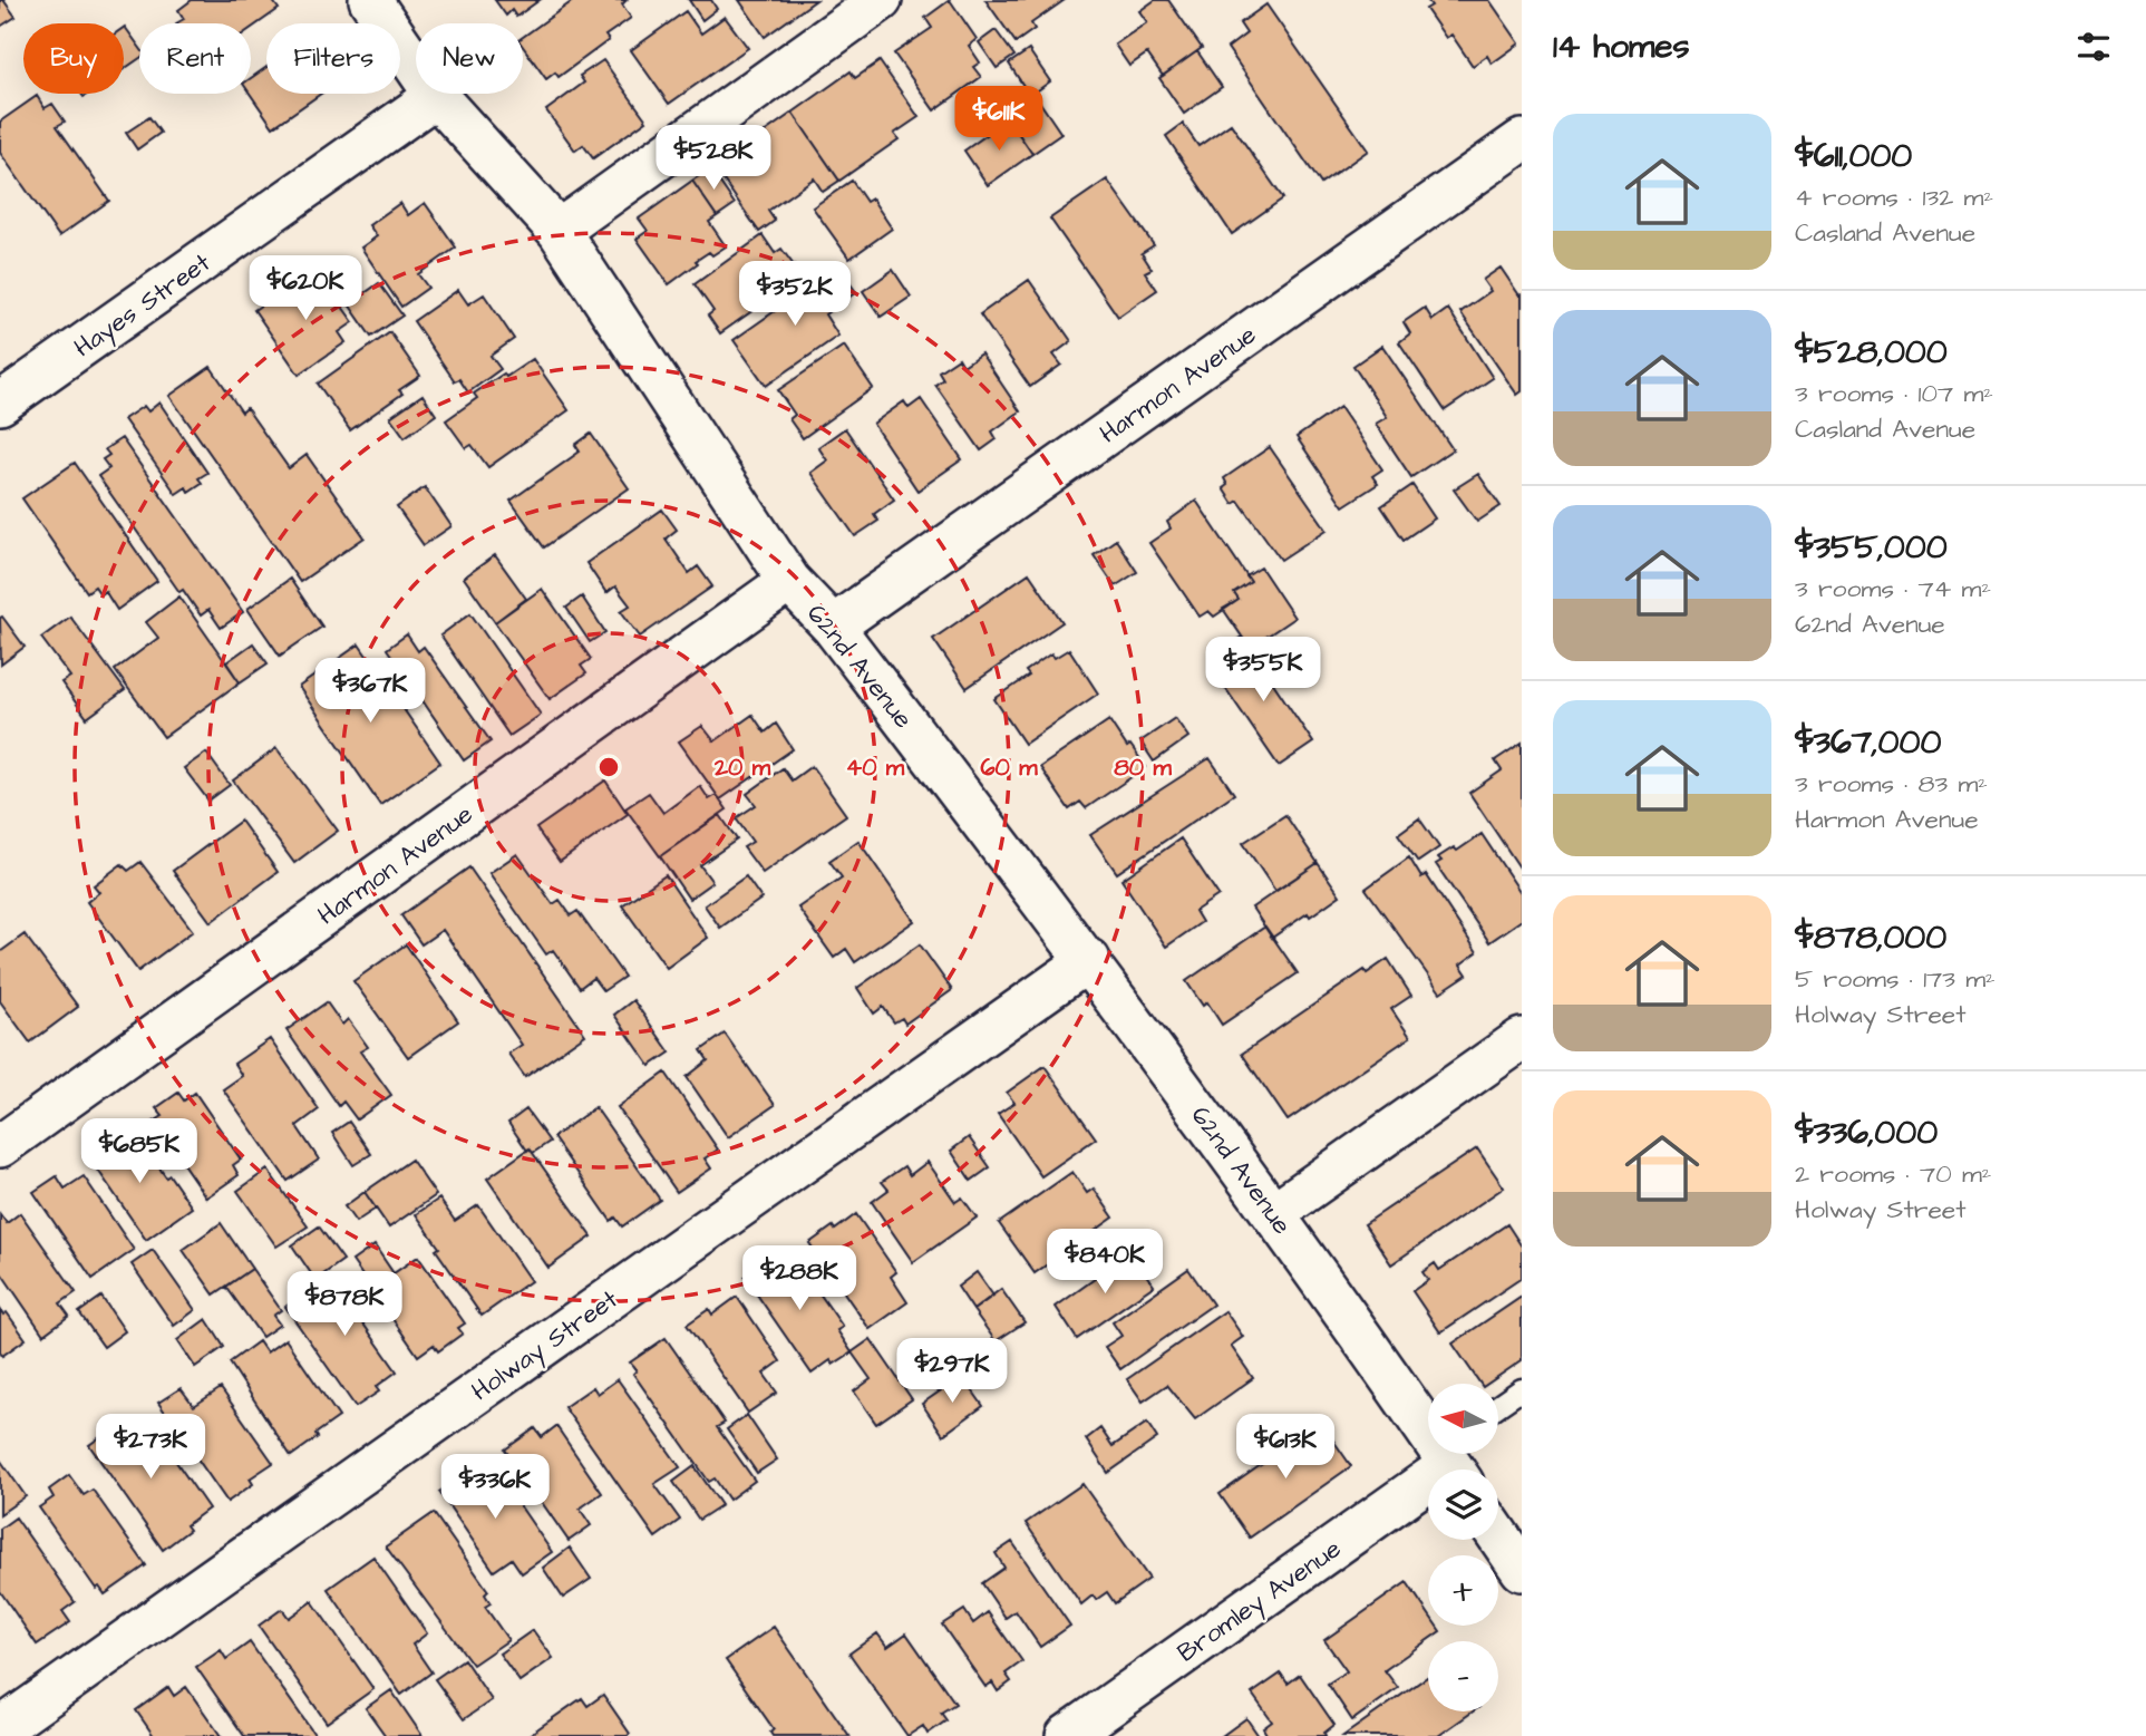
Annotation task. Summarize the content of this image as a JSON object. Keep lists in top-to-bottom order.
{
  "streets": {
    "street": [
      "Hayes Street",
      "Harmon Avenue",
      "62nd Avenue",
      "Holway Street",
      "Bromley Avenue"
    ]
  },
  "crossings": [
    ["Hayes Street", "62nd Avenue"],
    ["Harmon Avenue", "62nd Avenue"],
    ["62nd Avenue", "Holway Street"],
    ["62nd Avenue", "Bromley Avenue"]
  ],
  "north": "left",
  "page": {
    "heading": "14 homes",
    "chip": [
      "Buy",
      "Rent",
      "Filters",
      "New"
    ],
    "price": [
      "$611K",
      "$528K",
      "$620K",
      "$352K",
      "$355K",
      "$367K",
      "$685K",
      "$840K",
      "$288K",
      "$878K",
      "$297K",
      "$273K",
      "$613K",
      "$336K"
    ],
    "list": [
      {
        "name": "$611,000",
        "note": "4 rooms · 132 m² · Casland Avenue"
      },
      {
        "name": "$528,000",
        "note": "3 rooms · 107 m² · Casland Avenue"
      },
      {
        "name": "$355,000",
        "note": "3 rooms · 74 m² · 62nd Avenue"
      },
      {
        "name": "$367,000",
        "note": "3 rooms · 83 m² · Harmon Avenue"
      },
      {
        "name": "$878,000",
        "note": "5 rooms · 173 m² · Holway Street"
      },
      {
        "name": "$336,000",
        "note": "2 rooms · 70 m² · Holway Street"
      }
    ],
    "map_buttons": ["+", "−"]
  },
  "rings": [
    "20 m",
    "40 m",
    "60 m",
    "80 m"
  ]
}
